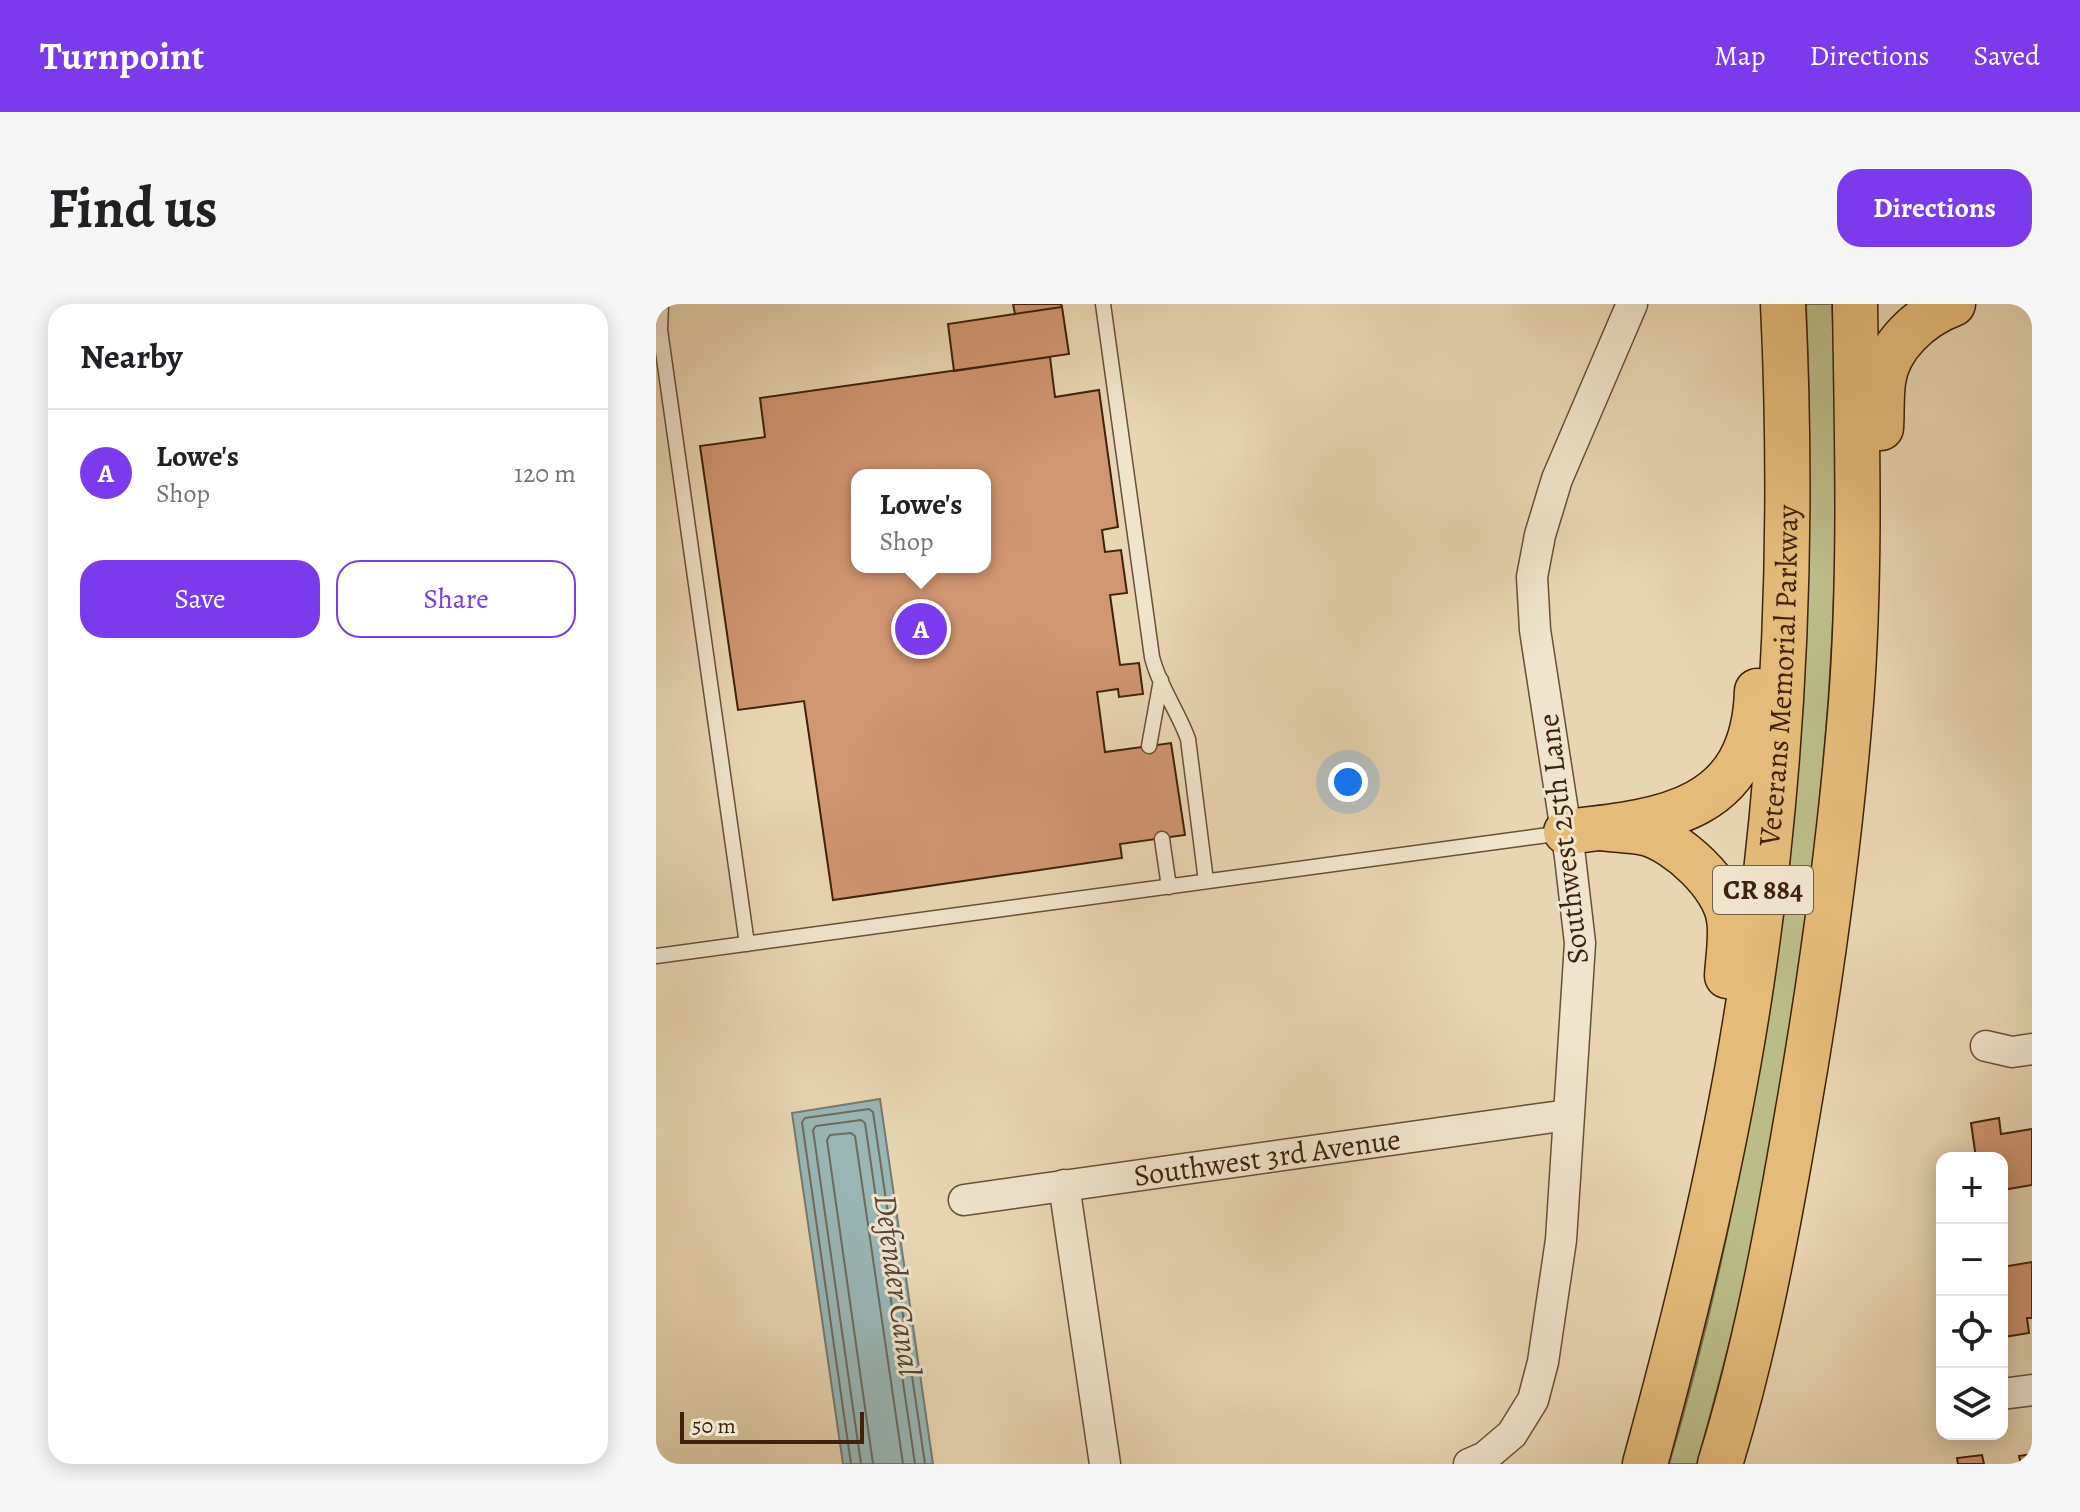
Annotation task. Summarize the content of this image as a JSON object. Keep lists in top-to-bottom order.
{
  "streets": {
    "highway": ["Veterans Memorial Parkway", "CR 884"],
    "street": ["Southwest 25th Lane", "Southwest 3rd Avenue"]
  },
  "crossings": [
    ["Southwest 25th Lane", "Southwest 3rd Avenue"]
  ],
  "water": ["Defender Canal"],
  "scale_bar": "50 m",
  "page": {
    "header": "Turnpoint",
    "nav": ["Map", "Directions", "Saved"],
    "buttons": [
      "Directions",
      ["Save", "Share"]
    ],
    "title": "Find us",
    "heading": "Nearby",
    "list": [
      {
        "mark": "A",
        "name": "Lowe's",
        "note": "Shop",
        "value": "120 m"
      }
    ],
    "popup": ["Lowe's", "Shop"],
    "pins": "A",
    "map_buttons": ["+", "−"],
    "scale": "50 m"
  }
}
